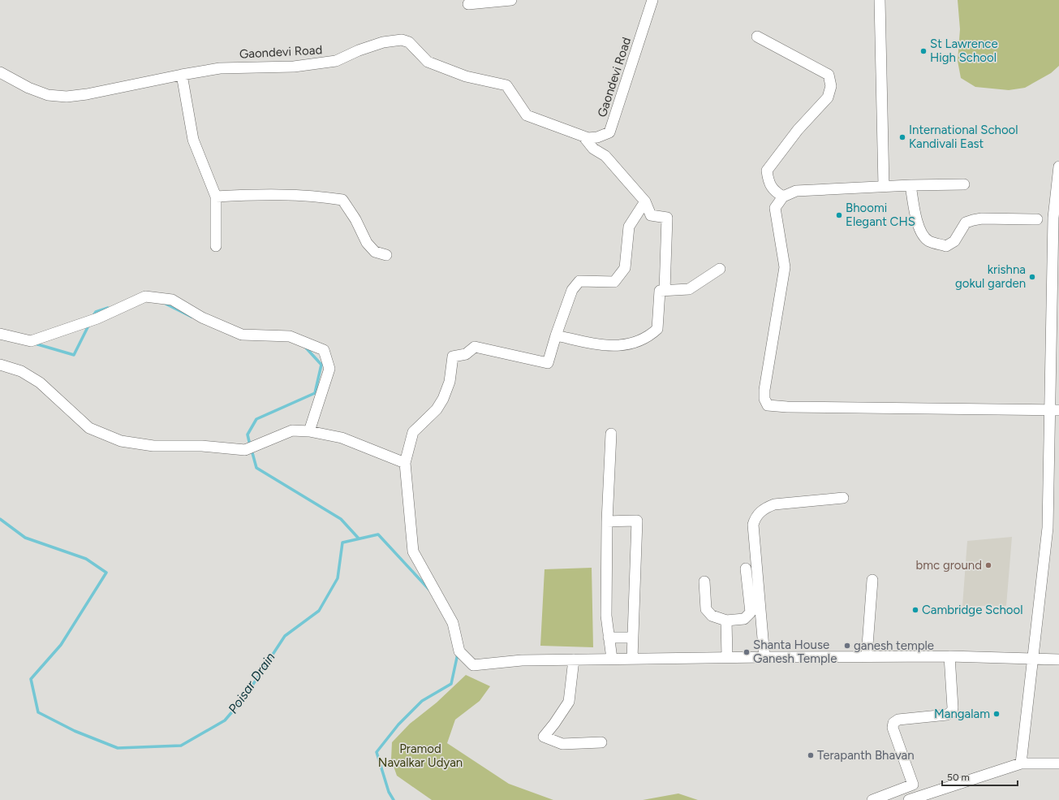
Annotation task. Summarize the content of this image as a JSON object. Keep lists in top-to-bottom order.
{
  "streets": {
    "street": ["Gaondevi Road"]
  },
  "water": ["Poisar Drain"],
  "parks": ["Pramod Navalkar Udyan"],
  "places": [
    "St Lawrence High School",
    "International School Kandivali East",
    "Bhoomi Elegant CHS",
    "krishna gokul garden",
    "bmc ground",
    "Cambridge School",
    "ganesh temple",
    "Shanta House Ganesh Temple",
    "Mangalam",
    "Terapanth Bhavan"
  ],
  "scale_bar": "50 m"
}
